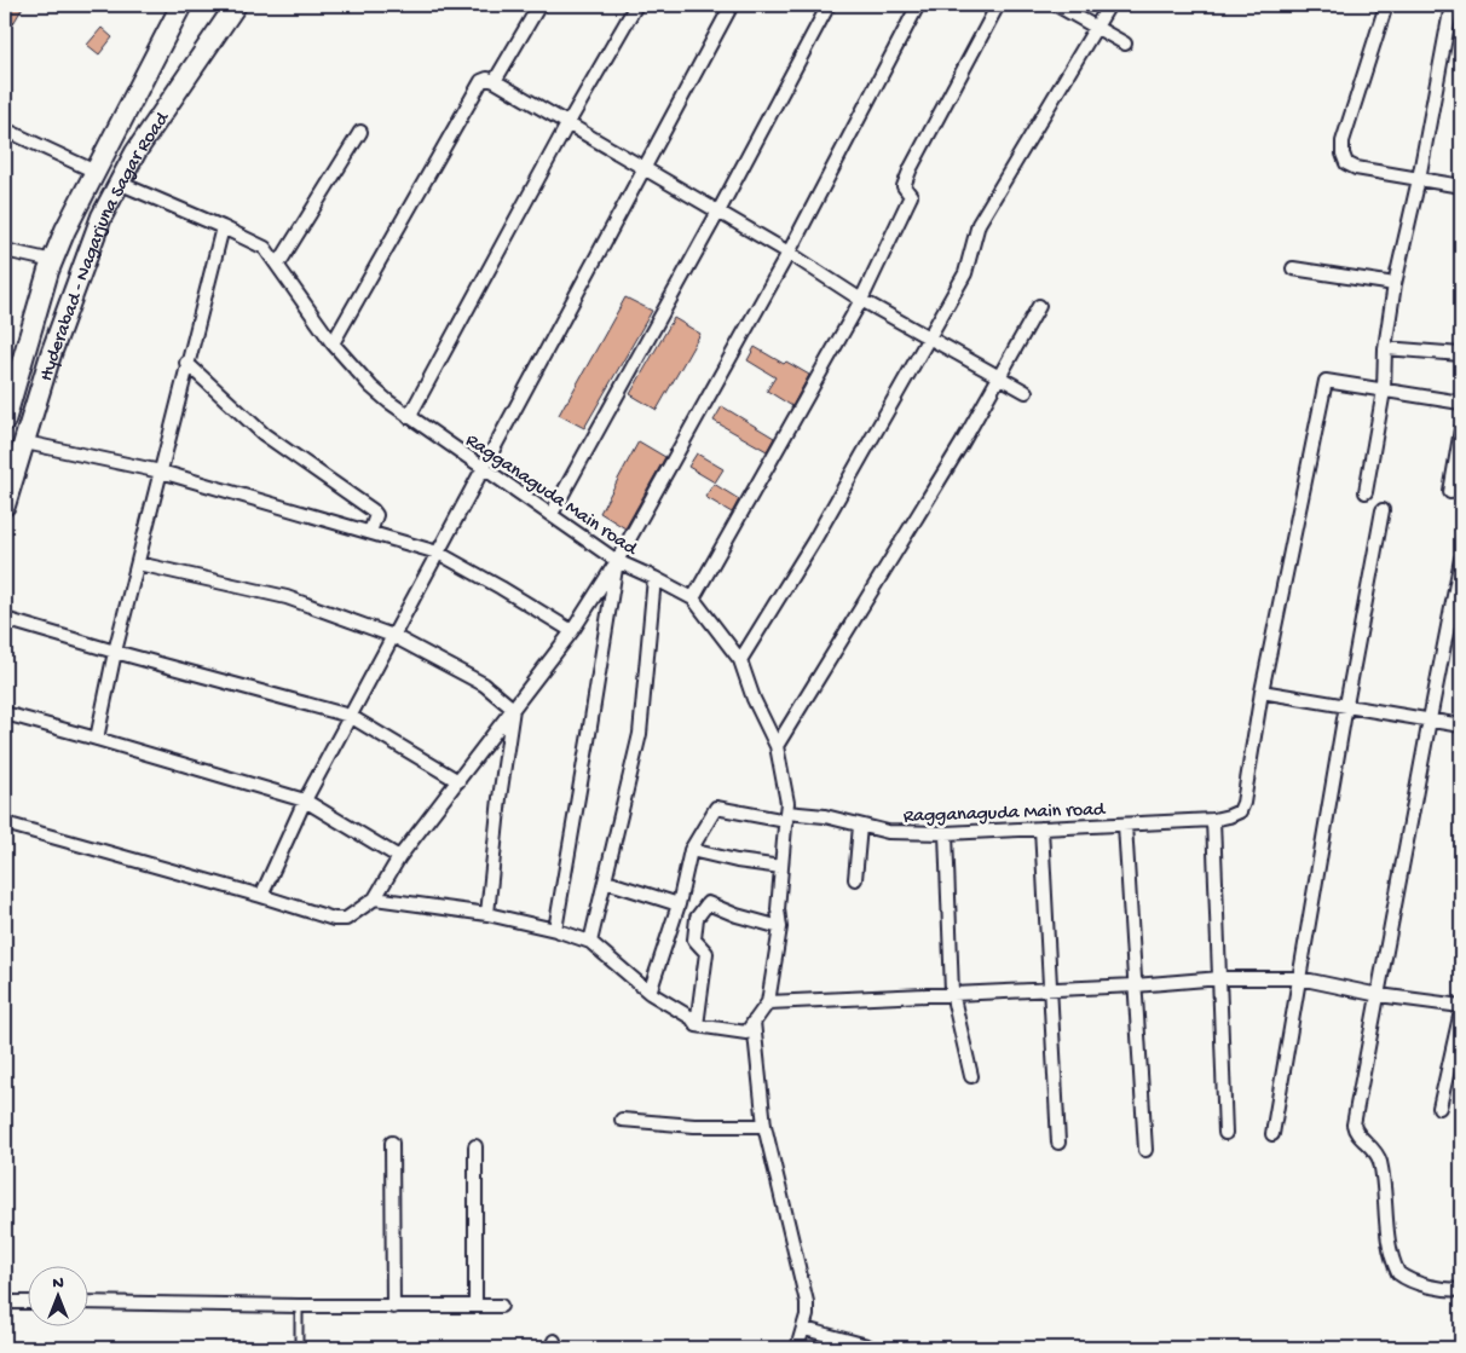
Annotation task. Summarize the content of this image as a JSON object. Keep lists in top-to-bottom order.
{
  "streets": {
    "main road": ["Hyderabad - Nagarjuna Sagar Road"],
    "street": ["Ragganaguda Main road"]
  },
  "crossings": [
    ["Hyderabad - Nagarjuna Sagar Road", "Ragganaguda Main road"]
  ],
  "north": "top"
}
